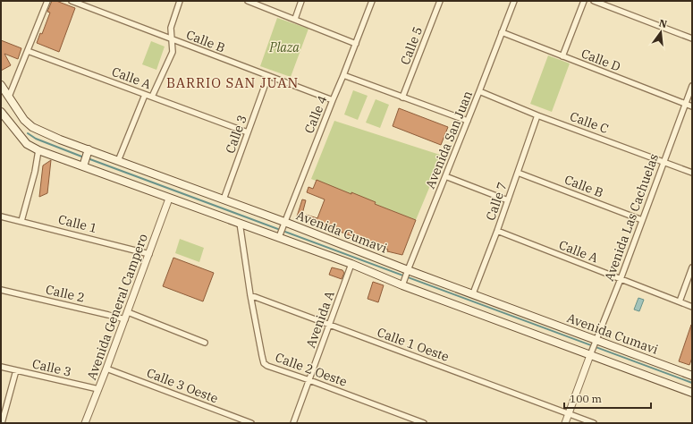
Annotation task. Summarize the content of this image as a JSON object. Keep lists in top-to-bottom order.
{
  "streets": {
    "main road": ["Avenida Cumavi"],
    "street": [
      "Calle B",
      "Calle 5",
      "Calle D",
      "Calle A",
      "Calle 4",
      "Calle C",
      "Calle 3",
      "Avenida San Juan",
      "Calle 7",
      "Avenida Las Cachuelas",
      "Calle 1",
      "Calle 2",
      "Avenida General Campero",
      "Avenida A",
      "Calle 1 Oeste",
      "Calle 2 Oeste",
      "Calle 3 Oeste"
    ]
  },
  "crossings": [
    ["Calle B", "Calle 4"],
    ["Calle B", "Calle 3"],
    ["Calle B", "Calle 7"],
    ["Calle B", "Avenida Las Cachuelas"],
    ["Calle D", "Avenida San Juan"],
    ["Calle D", "Avenida Las Cachuelas"],
    ["Calle A", "Calle 3"],
    ["Calle A", "Calle 7"],
    ["Calle A", "Avenida Las Cachuelas"],
    ["Calle 4", "Avenida Cumavi"],
    ["Calle C", "Avenida San Juan"],
    ["Calle C", "Calle 7"],
    ["Calle C", "Avenida Las Cachuelas"],
    ["Calle 3", "Avenida Cumavi"],
    ["Calle 3", "Avenida General Campero"],
    ["Avenida San Juan", "Avenida Cumavi"],
    ["Calle 7", "Avenida Cumavi"],
    ["Avenida Las Cachuelas", "Avenida Cumavi"],
    ["Calle 1", "Avenida General Campero"],
    ["Calle 2", "Avenida General Campero"],
    ["Avenida General Campero", "Calle 3 Oeste"],
    ["Avenida A", "Calle 1 Oeste"],
    ["Avenida A", "Calle 2 Oeste"],
    ["Calle 1 Oeste", "Calle 2 Oeste"]
  ],
  "districts": ["BARRIO SAN JUAN"],
  "parks": ["Plaza"],
  "scale_bar": "100 m",
  "north": "top"
}
